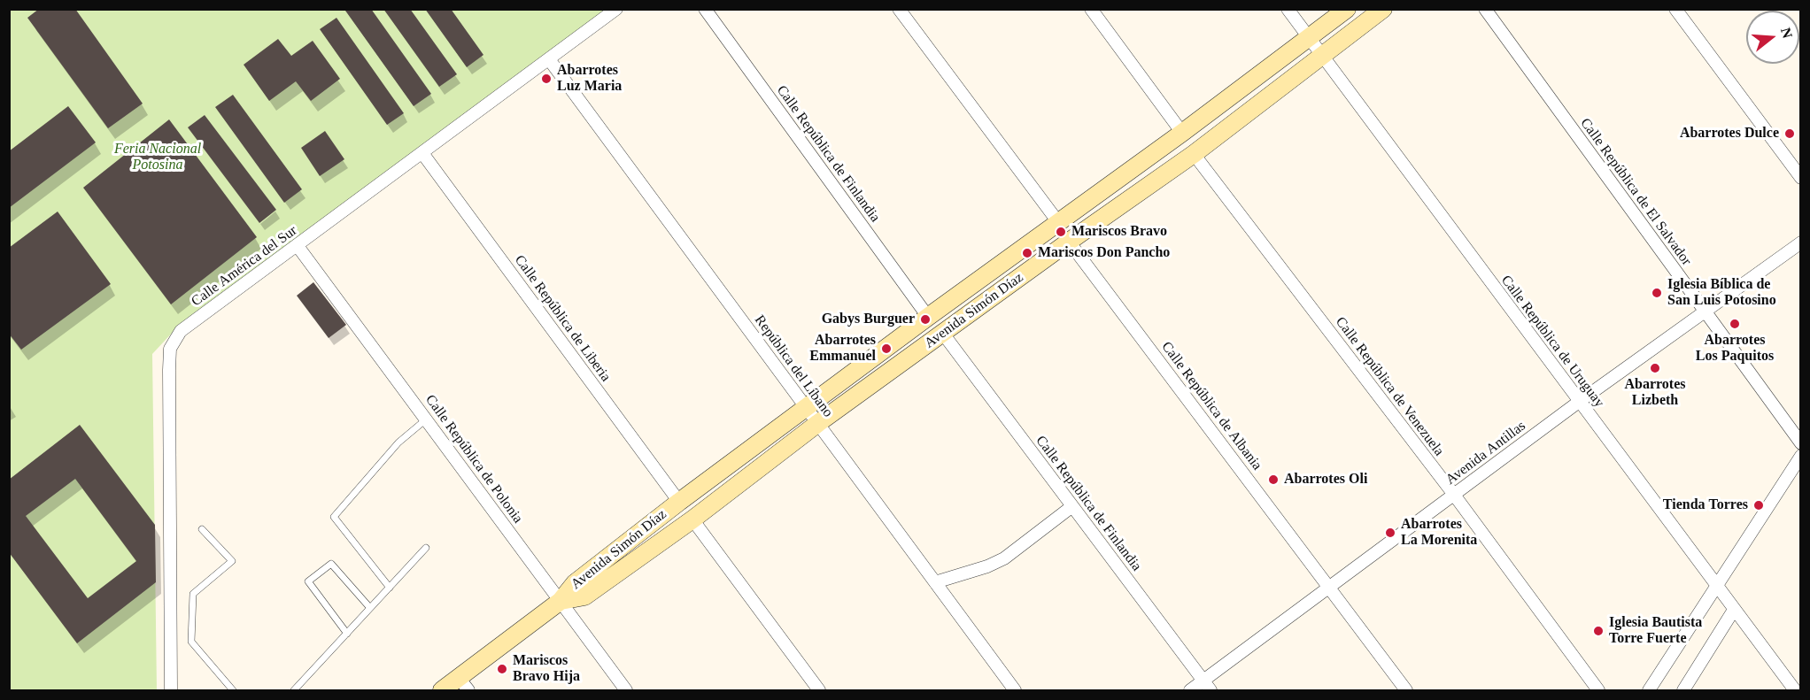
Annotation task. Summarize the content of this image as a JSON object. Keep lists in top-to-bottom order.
{
  "streets": {
    "main road": ["Avenida Simón Díaz"],
    "street": [
      "Calle República de Finlandia",
      "Calle República de El Salvador",
      "Calle América del Sur",
      "Calle República de Liberia",
      "Calle República de Uruguay",
      "República del Líbano",
      "Calle República de Venezuela",
      "Calle República de Albania",
      "Avenida Antillas",
      "Calle República de Polonia"
    ]
  },
  "crossings": [
    ["Calle República de Finlandia", "Avenida Simón Díaz"],
    ["Calle República de Finlandia", "Avenida Antillas"],
    ["Calle República de El Salvador", "Avenida Antillas"],
    ["Calle América del Sur", "Calle República de Liberia"],
    ["Calle América del Sur", "República del Líbano"],
    ["Calle América del Sur", "Calle República de Polonia"],
    ["Avenida Simón Díaz", "Calle República de Liberia"],
    ["Avenida Simón Díaz", "Calle República de Uruguay"],
    ["Avenida Simón Díaz", "República del Líbano"],
    ["Avenida Simón Díaz", "Calle República de Venezuela"],
    ["Avenida Simón Díaz", "Calle República de Albania"],
    ["Avenida Simón Díaz", "Calle República de Polonia"],
    ["Calle República de Uruguay", "Avenida Antillas"],
    ["Calle República de Venezuela", "Avenida Antillas"],
    ["Calle República de Albania", "Avenida Antillas"]
  ],
  "parks": ["Feria Nacional Potosina"],
  "places": [
    "Abarrotes Luz Maria",
    "Abarrotes Dulce",
    "Mariscos Bravo",
    "Mariscos Don Pancho",
    "Iglesia Bíblica de San Luis Potosino",
    "Gabys Burguer",
    "Abarrotes Los Paquitos",
    "Abarrotes Emmanuel",
    "Abarrotes Lizbeth",
    "Abarrotes Oli",
    "Tienda Torres",
    "Abarrotes La Morenita",
    "Iglesia Bautista Torre Fuerte",
    "Mariscos Bravo Hija"
  ],
  "north": "right"
}
